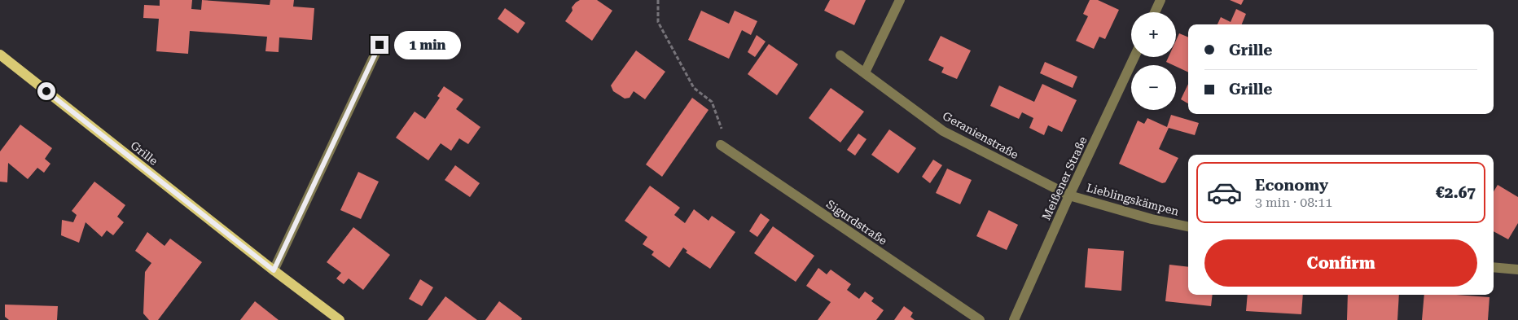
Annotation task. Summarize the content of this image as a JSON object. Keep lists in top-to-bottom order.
{
  "streets": {
    "main road": ["Grille"],
    "street": [
      "Geranienstraße",
      "Meißener Straße",
      "Lieblingskämpen",
      "Sigurdstraße"
    ]
  },
  "crossings": [
    ["Geranienstraße", "Meißener Straße"],
    ["Geranienstraße", "Lieblingskämpen"],
    ["Meißener Straße", "Lieblingskämpen"]
  ],
  "page": {
    "map_buttons": ["+", "−"],
    "banner": ["Grille", "Grille"],
    "bubble": "1 min",
    "list": [
      {
        "name": "Economy",
        "note": "3 min · 08:11",
        "value": "€2.67"
      }
    ],
    "buttons": "Confirm"
  }
}
